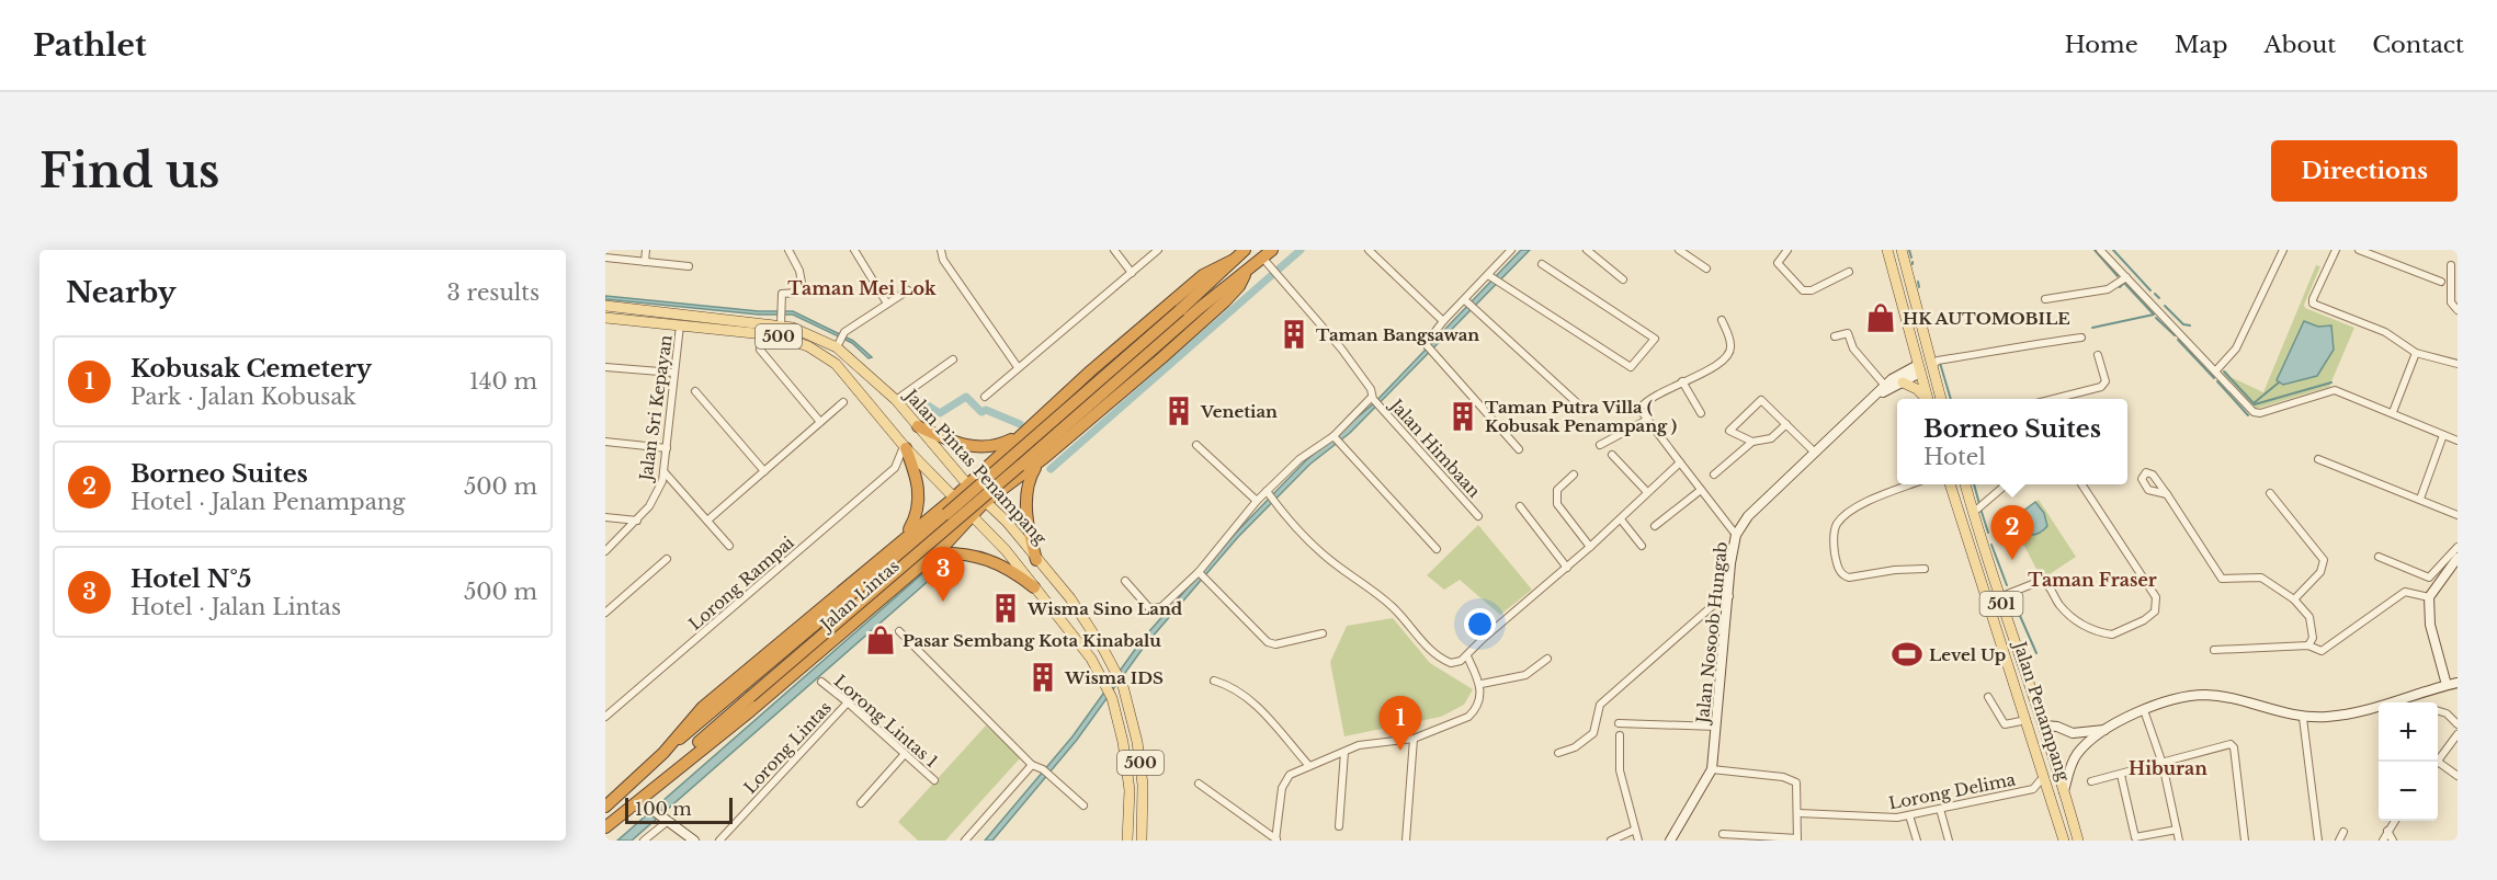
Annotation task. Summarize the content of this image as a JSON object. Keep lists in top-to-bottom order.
{
  "streets": {
    "highway": ["Jalan Lintas"],
    "main road": [
      "500",
      "Jalan Pintas Penampang",
      "501",
      "Jalan Nosoob Hungab",
      "Jalan Penampang"
    ],
    "street": [
      "Jalan Sri Kepayan",
      "Jalan Himbaan",
      "Lorong Rampai",
      "Lorong Lintas 1",
      "Lorong Lintas",
      "Lorong Delima"
    ]
  },
  "crossings": [
    ["Jalan Sri Kepayan", "Jalan Pintas Penampang"],
    ["Jalan Himbaan", "Jalan Lintas"],
    ["Jalan Pintas Penampang", "Jalan Lintas"],
    ["Jalan Penampang", "Lorong Delima"],
    ["Lorong Lintas 1", "Lorong Lintas"]
  ],
  "districts": ["Taman Mei Lok", "Taman Fraser", "Hiburan"],
  "places": {
    "shop": ["HK AUTOMOBILE", "Pasar Sembang Kota Kinabalu"],
    "building": [
      "Taman Bangsawan",
      "Venetian",
      "Taman Putra Villa ( Kobusak Penampang )",
      "Wisma Sino Land",
      "Wisma IDS"
    ],
    "sports": ["Level Up"]
  },
  "scale_bar": "100 m",
  "page": {
    "header": "Pathlet",
    "nav": [
      "Home",
      "Map",
      "About",
      "Contact"
    ],
    "buttons": "Directions",
    "title": "Find us",
    "heading": ["Nearby", "3 results"],
    "list": [
      {
        "mark": "1",
        "name": "Kobusak Cemetery",
        "note": "Park · Jalan Kobusak",
        "value": "140 m"
      },
      {
        "mark": "2",
        "name": "Borneo Suites",
        "note": "Hotel · Jalan Penampang",
        "value": "500 m"
      },
      {
        "mark": "3",
        "name": "Hotel N°5",
        "note": "Hotel · Jalan Lintas",
        "value": "500 m"
      }
    ],
    "popup": ["Borneo Suites", "Hotel"],
    "pins": ["2", "3", "1"],
    "map_buttons": ["+", "−"],
    "scale": "100 m"
  }
}
